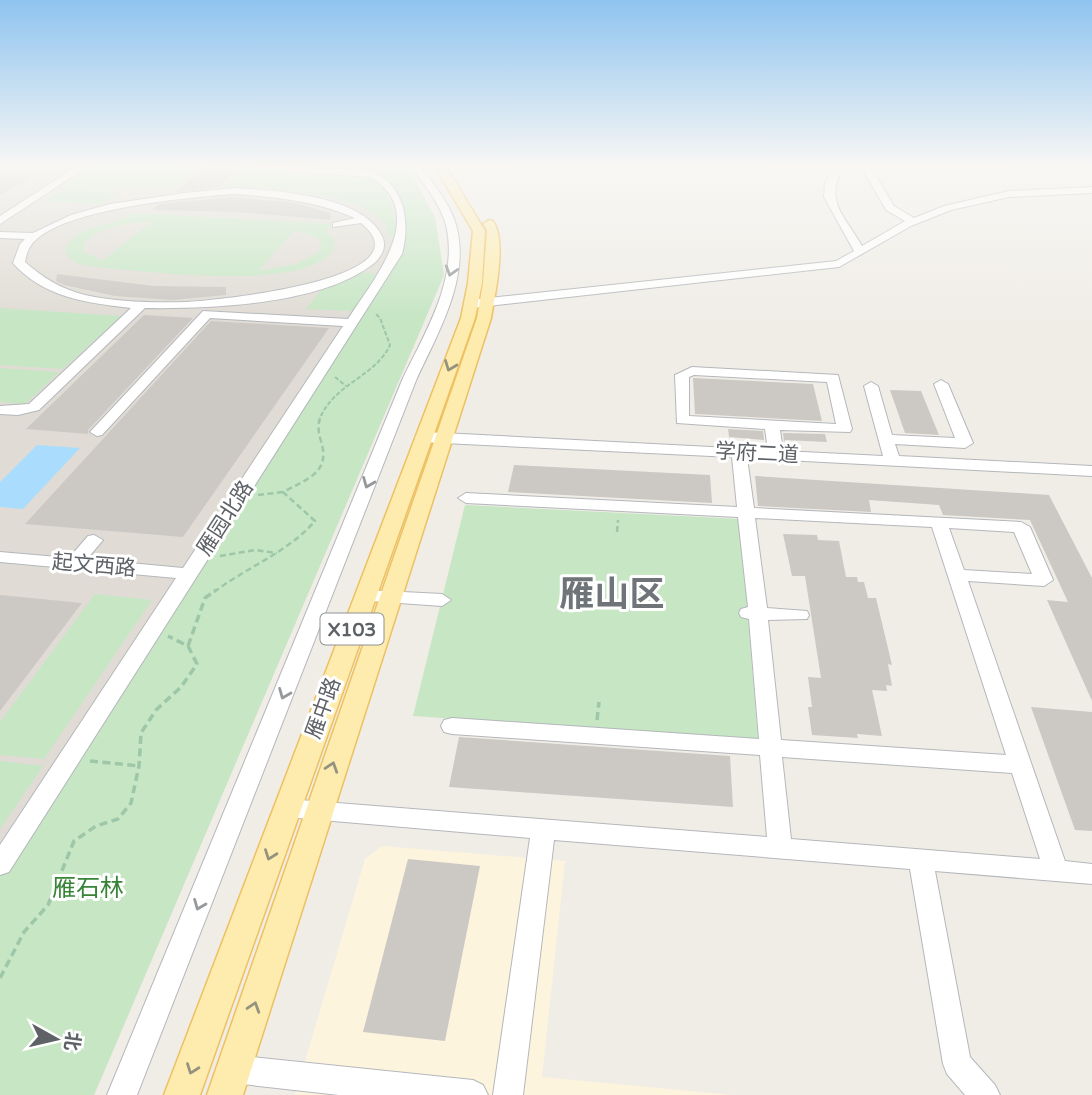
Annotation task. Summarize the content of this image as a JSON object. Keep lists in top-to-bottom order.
{
  "streets": {
    "main road": ["X103", "雁中路"],
    "street": ["学府二道", "雁园北路", "起文西路"]
  },
  "crossings": [
    ["学府二道", "雁中路"],
    ["雁园北路", "起文西路"]
  ],
  "districts": ["雁山区"],
  "parks": ["雁石林"],
  "north": "right"
}
